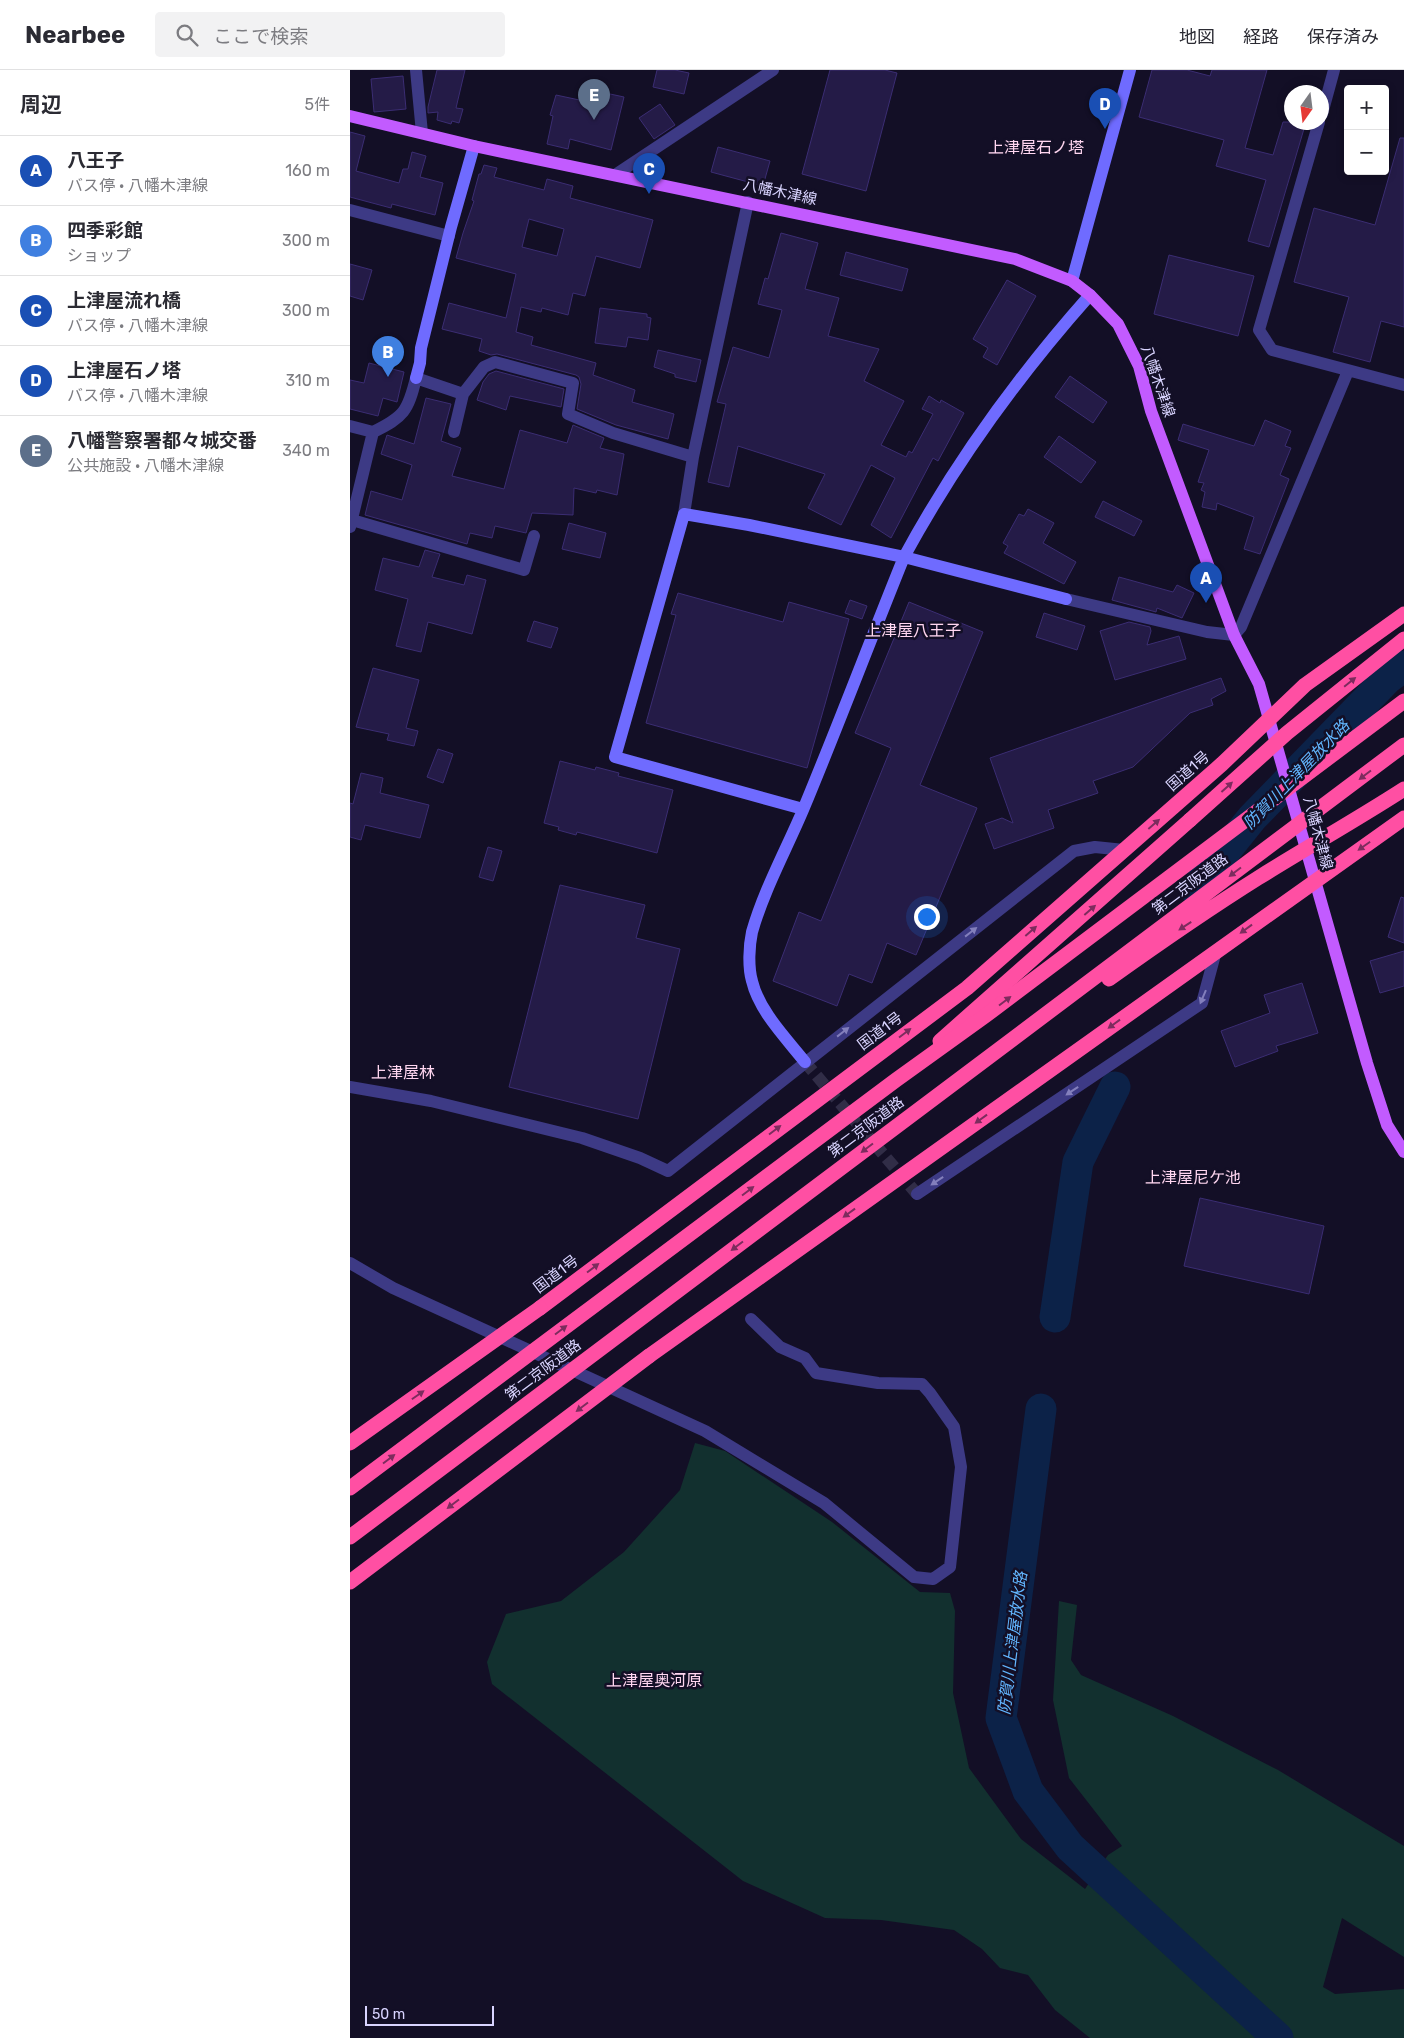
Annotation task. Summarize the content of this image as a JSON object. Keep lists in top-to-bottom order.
{
  "streets": {
    "highway": ["国道1号", "第二京阪道路"],
    "main road": ["八幡木津線"]
  },
  "crossings": [
    ["八幡木津線", "国道1号"]
  ],
  "districts": [
    "上津屋石ノ塔",
    "上津屋八王子",
    "上津屋林",
    "上津屋尼ケ池",
    "上津屋奥河原"
  ],
  "water": ["防賀川上津屋放水路"],
  "scale_bar": "50 m",
  "north": "bottom",
  "page": {
    "header": "Nearbee",
    "search": "ここで検索",
    "nav": ["地図", "経路", "保存済み"],
    "heading": ["周辺", "5件"],
    "pins": [
      "E",
      "D",
      "C",
      "B",
      "A"
    ],
    "map_buttons": ["+", "−"],
    "list": [
      {
        "mark": "A",
        "name": "八王子",
        "note": "バス停 · 八幡木津線",
        "value": "160 m"
      },
      {
        "mark": "B",
        "name": "四季彩館",
        "note": "ショップ",
        "value": "300 m"
      },
      {
        "mark": "C",
        "name": "上津屋流れ橋",
        "note": "バス停 · 八幡木津線",
        "value": "300 m"
      },
      {
        "mark": "D",
        "name": "上津屋石ノ塔",
        "note": "バス停 · 八幡木津線",
        "value": "310 m"
      },
      {
        "mark": "E",
        "name": "八幡警察署都々城交番",
        "note": "公共施設 · 八幡木津線",
        "value": "340 m"
      }
    ],
    "scale": "50 m"
  }
}
